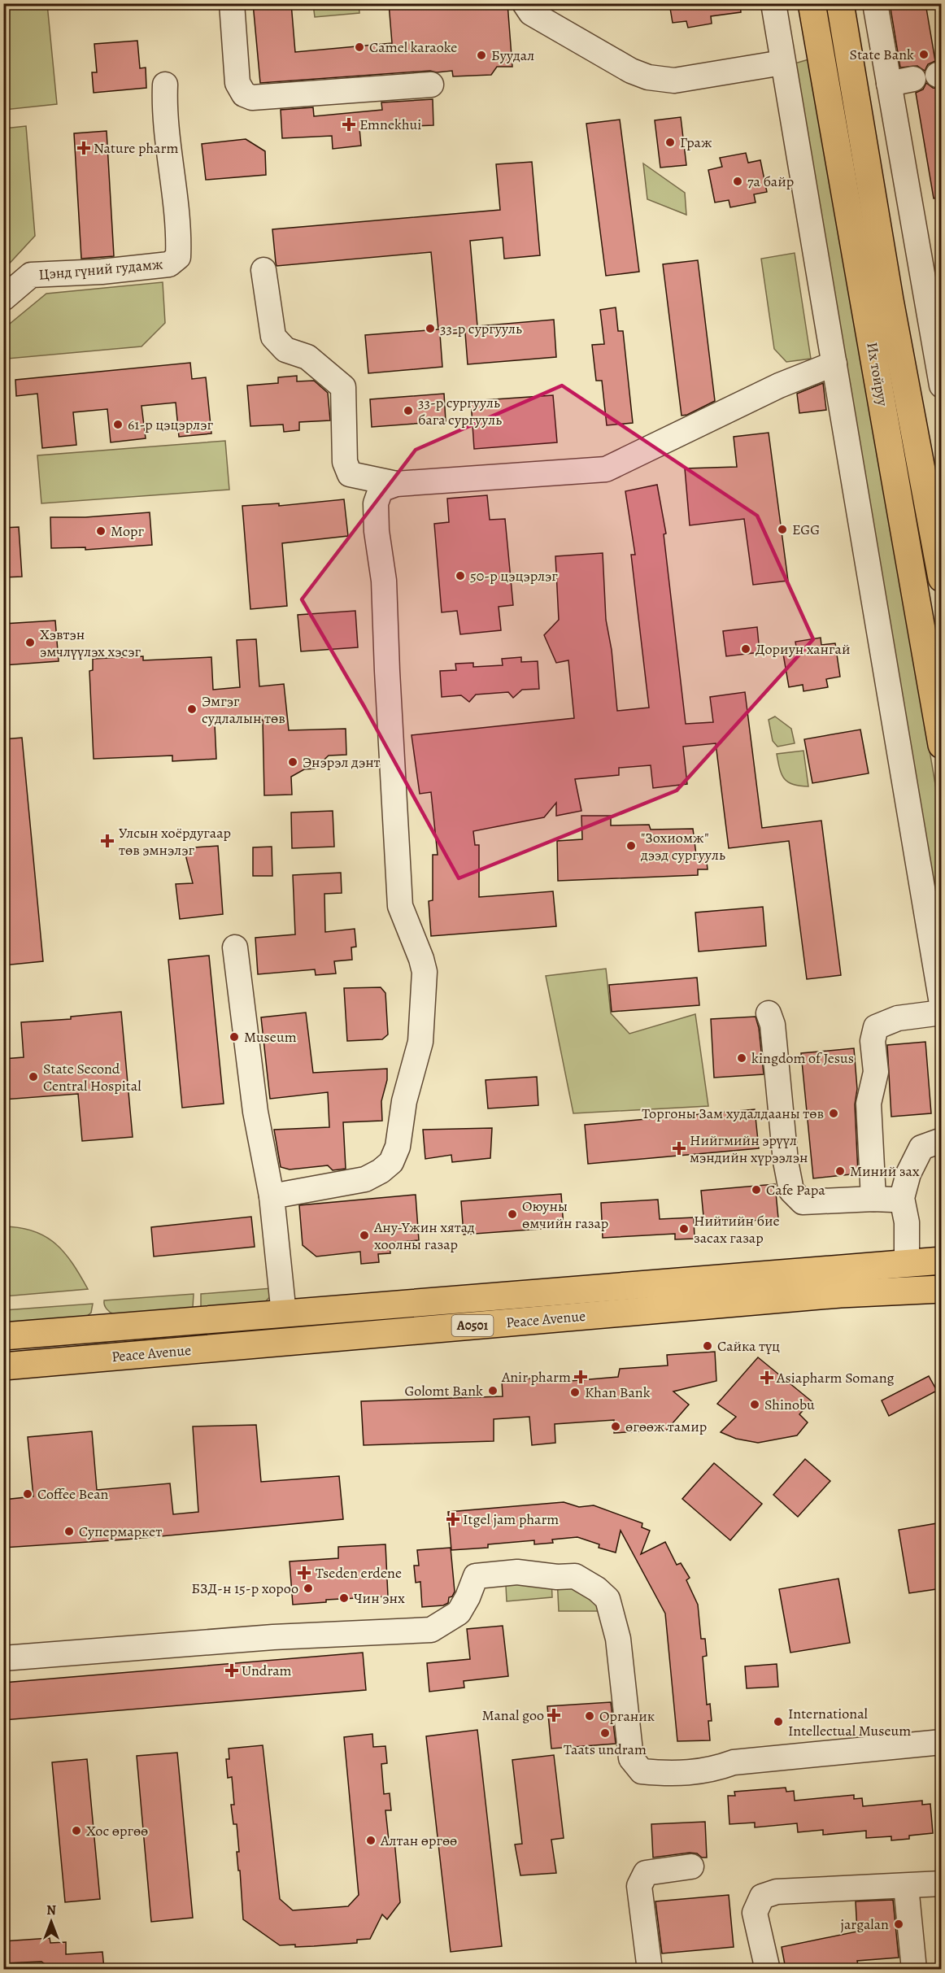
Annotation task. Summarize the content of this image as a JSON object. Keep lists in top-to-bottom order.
{
  "streets": {
    "main road": ["Их тойруу", "Peace Avenue", "A0501"],
    "street": ["Цэнд гүний гудамж"]
  },
  "places": {
    "other": [
      "Camel karaoke",
      "State Bank",
      "Буудал",
      "Граж",
      "7а байр",
      "33-р сургууль",
      "33-р сургууль бага сургууль",
      "61-р цэцэрлэг",
      "EGG",
      "Морг",
      "50-р цэцэрлэг",
      "Хэвтэн эмчлүүлэх хэсэг",
      "Дориун хангай",
      "Эмгэг судлалын төв",
      "Энэрэл дэнт",
      "\"Зохиомж\" дээд сургууль",
      "Museum",
      "kingdom of Jesus",
      "State Second Central Hospital",
      "Торгоны Зам худалдааны төв",
      "Миний зах",
      "Cafe Papa",
      "Оюуны өмчийн газар",
      "Нийтийн бие засах газар",
      "Ану-Үжин хятад хоолны газар",
      "Сайка түц",
      "Golomt Bank",
      "Khan Bank",
      "Shinobu",
      "өгөөж тамир",
      "Coffee Bean",
      "Супермаркет",
      "БЗД-н 15-р хороо",
      "Чин энх",
      "Органик",
      "International Intellectual Museum",
      "Taats undram",
      "Хос өргөө",
      "Алтан өргөө",
      "jargalan"
    ],
    "health": [
      "Emnekhui",
      "Nature pharm",
      "Улсын хоёрдугаар төв эмнэлэг",
      "Нийгмийн эрүүл мэндийн хүрээлэн",
      "Anir pharm",
      "Asiapharm Somang",
      "Itgel jam pharm",
      "Tseden erdene",
      "Undram",
      "Manal goo"
    ]
  },
  "north": "top"
}
